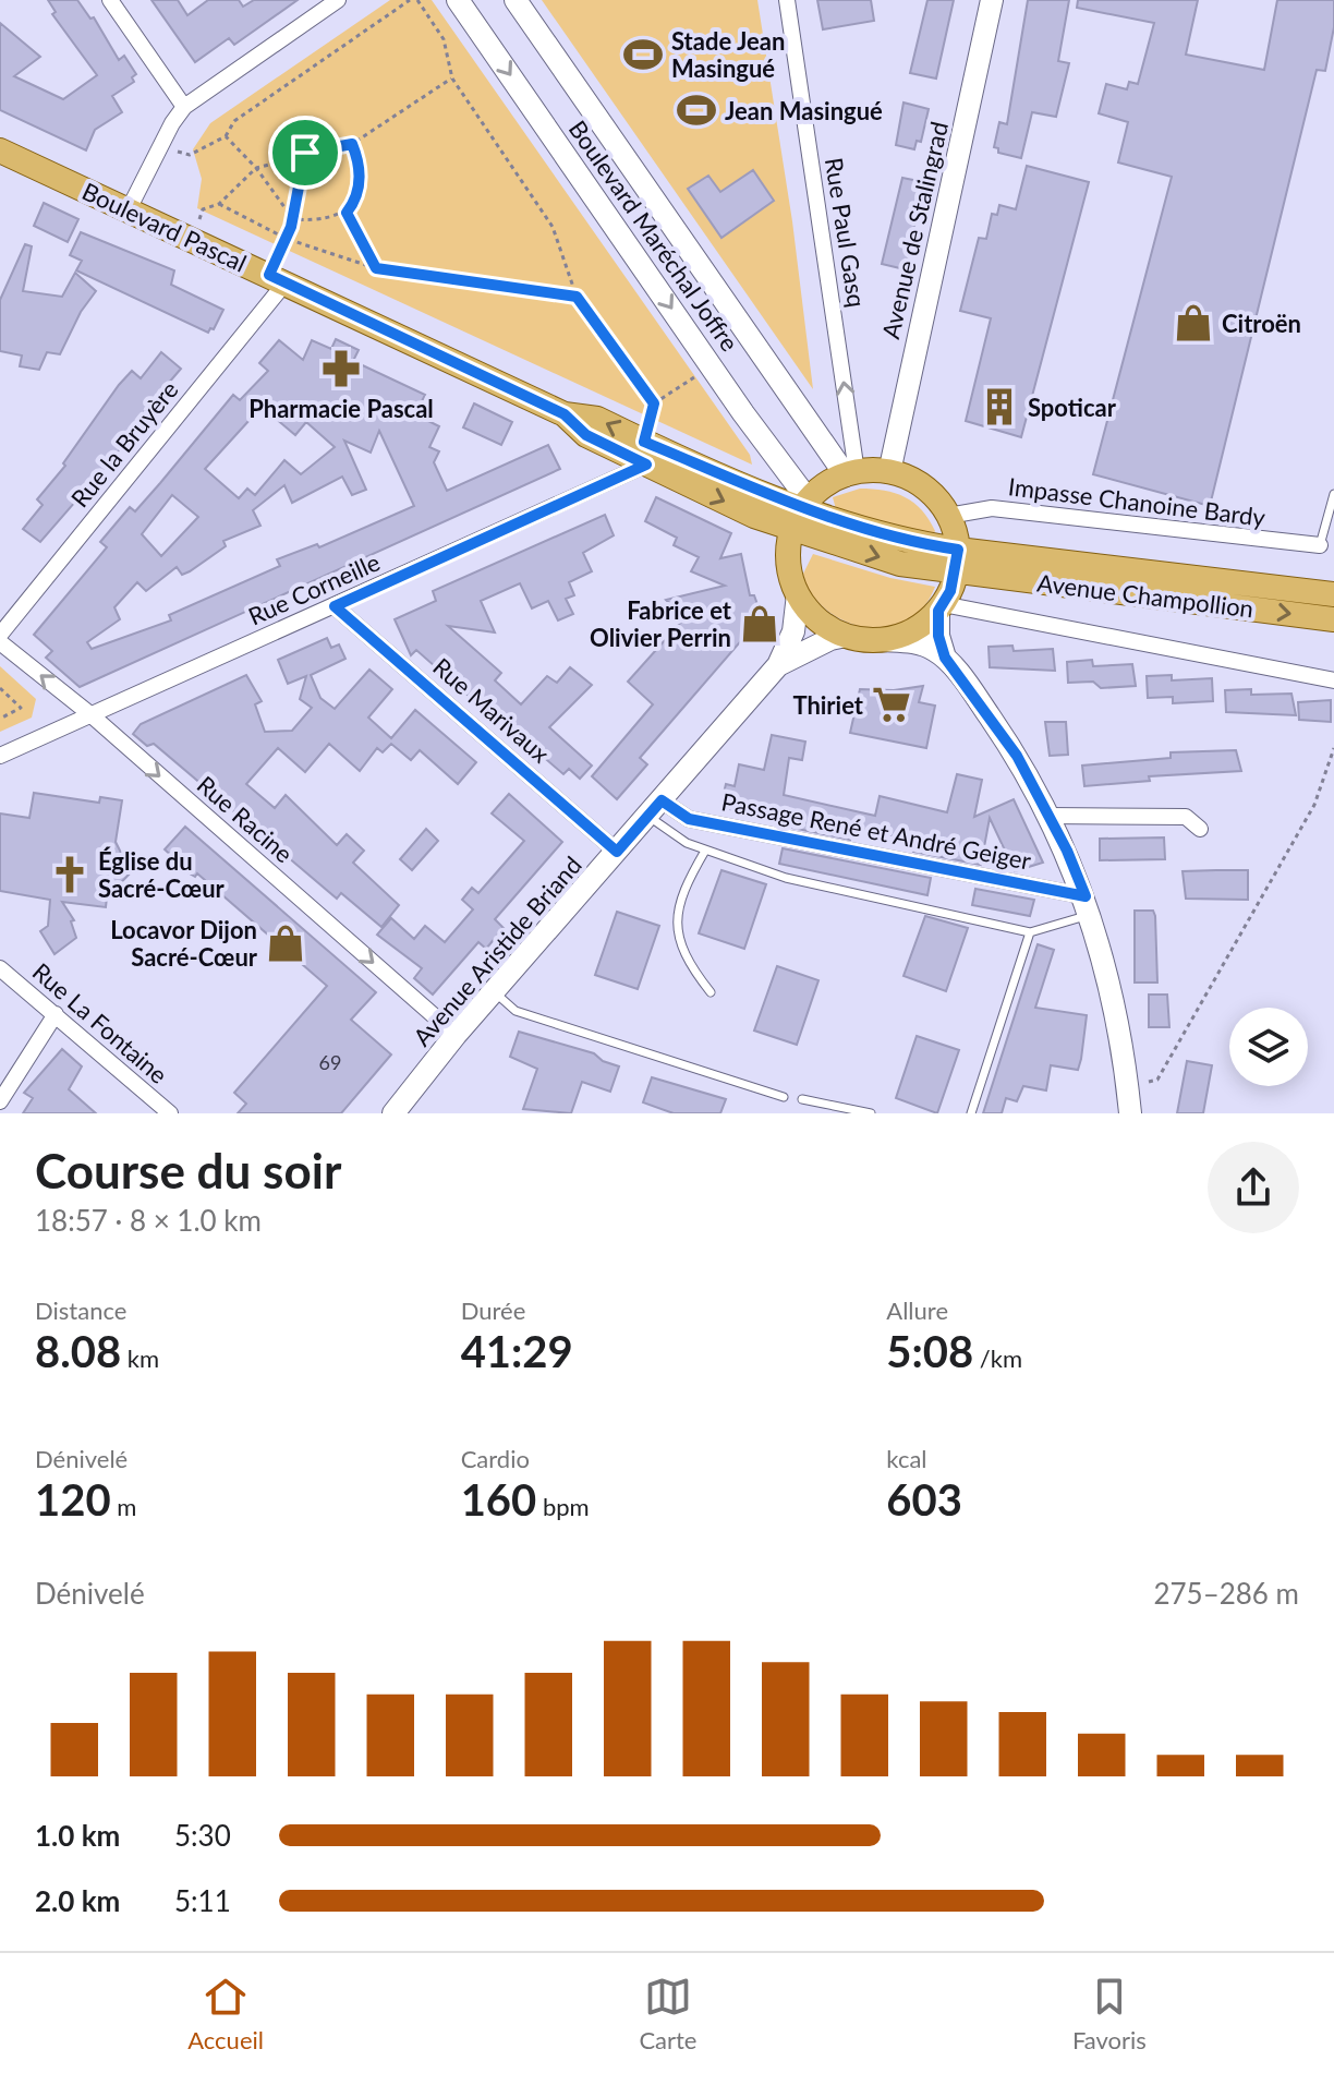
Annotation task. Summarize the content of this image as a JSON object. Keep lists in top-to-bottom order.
{
  "streets": {
    "main road": [
      "Boulevard Pascal",
      "Avenue de Stalingrad",
      "Boulevard Maréchal Joffre",
      "Avenue Champollion",
      "Avenue Aristide Briand"
    ],
    "street": [
      "Rue Paul Gasq",
      "Rue la Bruyère",
      "Impasse Chanoine Bardy",
      "Rue Corneille",
      "Rue Marivaux",
      "Rue Racine",
      "Passage René et André Geiger",
      "Rue La Fontaine"
    ]
  },
  "crossings": [
    ["Boulevard Pascal", "Boulevard Maréchal Joffre"],
    ["Boulevard Pascal", "Rue la Bruyère"],
    ["Boulevard Pascal", "Rue Corneille"],
    ["Boulevard Pascal", "Avenue Champollion"],
    ["Rue Paul Gasq", "Boulevard Maréchal Joffre"],
    ["Rue Corneille", "Rue Marivaux"],
    ["Rue Corneille", "Rue Racine"],
    ["Rue Marivaux", "Avenue Aristide Briand"],
    ["Rue Racine", "Avenue Aristide Briand"],
    ["Passage René et André Geiger", "Avenue Aristide Briand"]
  ],
  "one_way": ["Rue Paul Gasq"],
  "places": {
    "sports": ["Stade Jean Masingué", "Jean Masingué"],
    "shop": ["Citroën", "Fabrice et Olivier Perrin", "Locavor Dijon Sacré-Cœur"],
    "pharmacy": ["Pharmacie Pascal"],
    "building": ["Spoticar"],
    "supermarket": ["Thiriet"],
    "church": ["Église du Sacré-Cœur"]
  },
  "house_numbers": ["69"],
  "page": {
    "heading": ["Course du soir", "18:57 · 8 × 1.0 km"],
    "stats": [
      ["Distance", "8.08 km"],
      ["Durée", "41:29"],
      ["Allure", "5:08 /km"],
      ["Dénivelé", "120 m"],
      ["Cardio", "160 bpm"],
      ["kcal", "603"]
    ],
    "chart": ["Dénivelé", "275–286 m"],
    "list": [
      {
        "name": "1.0 km",
        "note": "5:30"
      },
      {
        "name": "2.0 km",
        "note": "5:11"
      }
    ],
    "tabs": ["Accueil", "Carte", "Favoris"]
  }
}
